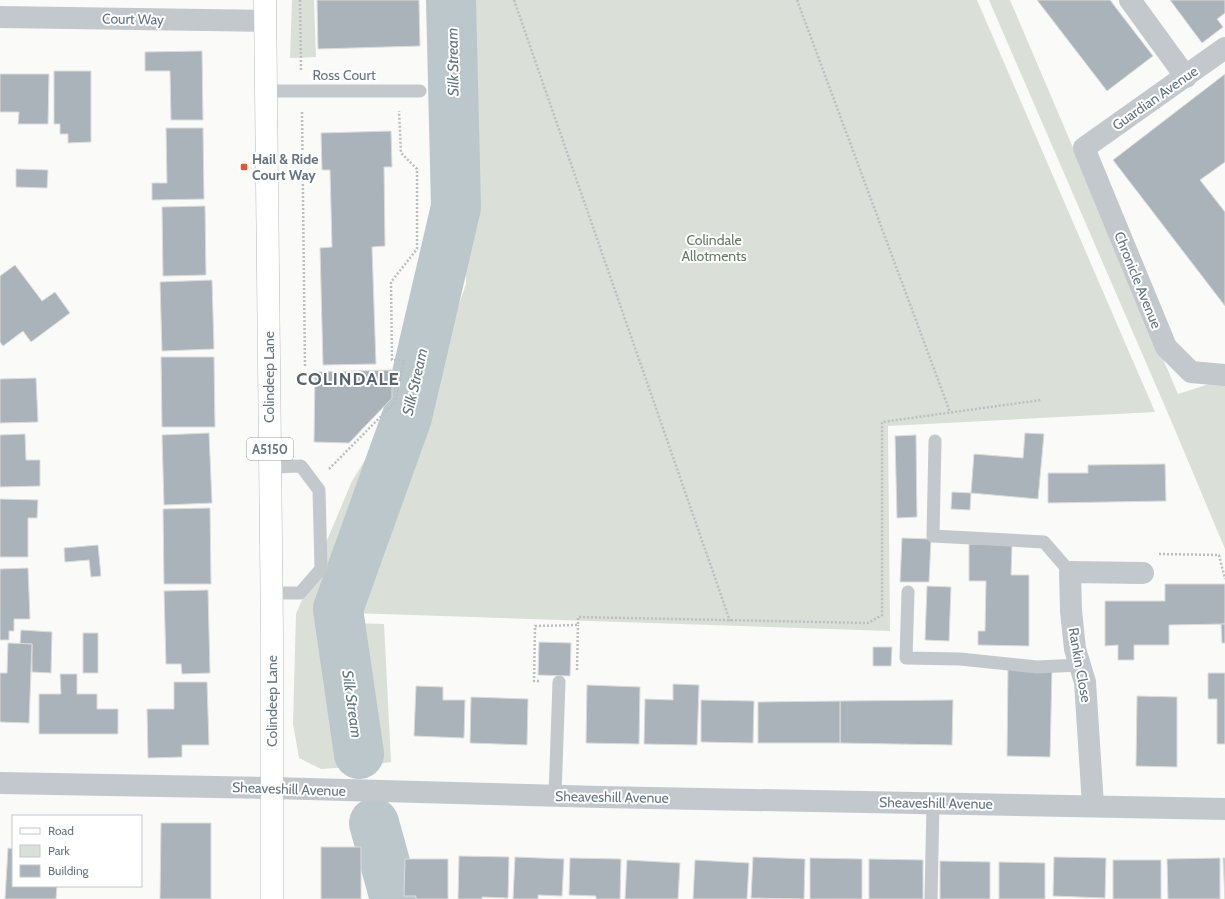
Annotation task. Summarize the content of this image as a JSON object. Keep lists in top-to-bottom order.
{
  "streets": {
    "main road": ["Colindeep Lane", "A5150"],
    "street": [
      "Court Way",
      "Guardian Avenue",
      "Chronicle Avenue",
      "Rankin Close",
      "Sheaveshill Avenue"
    ],
    "lane": ["Ross Court"]
  },
  "crossings": [
    ["Court Way", "Colindeep Lane"],
    ["Ross Court", "Colindeep Lane"],
    ["Guardian Avenue", "Chronicle Avenue"],
    ["Colindeep Lane", "Sheaveshill Avenue"],
    ["Rankin Close", "Sheaveshill Avenue"]
  ],
  "districts": ["COLINDALE"],
  "water": ["Silk Stream"],
  "parks": ["Colindale Allotments"],
  "places": {
    "transit": ["Hail & Ride Court Way"]
  },
  "legend": ["Road", "Park", "Building"]
}
